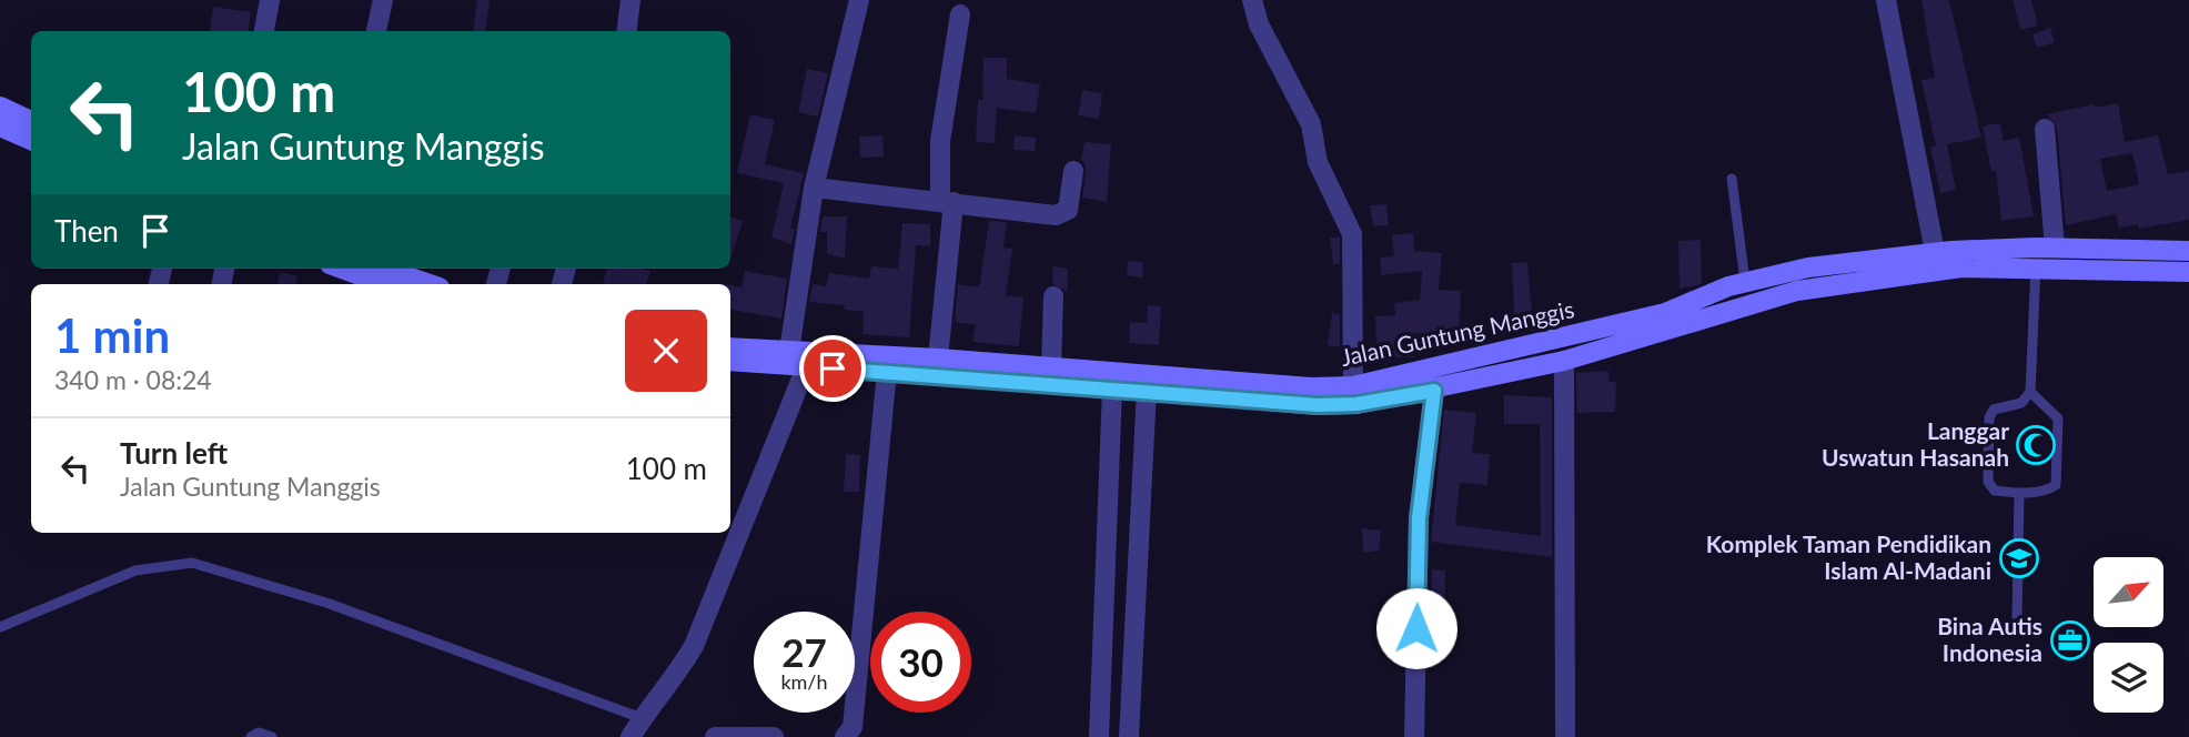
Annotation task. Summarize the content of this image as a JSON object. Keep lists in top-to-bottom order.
{
  "streets": {
    "street": ["Jalan Guntung Manggis"]
  },
  "places": {
    "mosque": ["Langgar Uswatun Hasanah"],
    "school or university": ["Komplek Taman Pendidikan Islam Al-Madani"],
    "office": ["Bina Autis Indonesia"]
  },
  "north": "top right",
  "page": {
    "turn": ["100 m", "Jalan Guntung Manggis"],
    "then": "Then",
    "heading": ["1 min", "340 m · 08:24"],
    "list": [
      {
        "name": "Turn left",
        "note": "Jalan Guntung Manggis",
        "value": "100 m"
      }
    ],
    "speed": "27 km/h",
    "limit": "30"
  }
}
